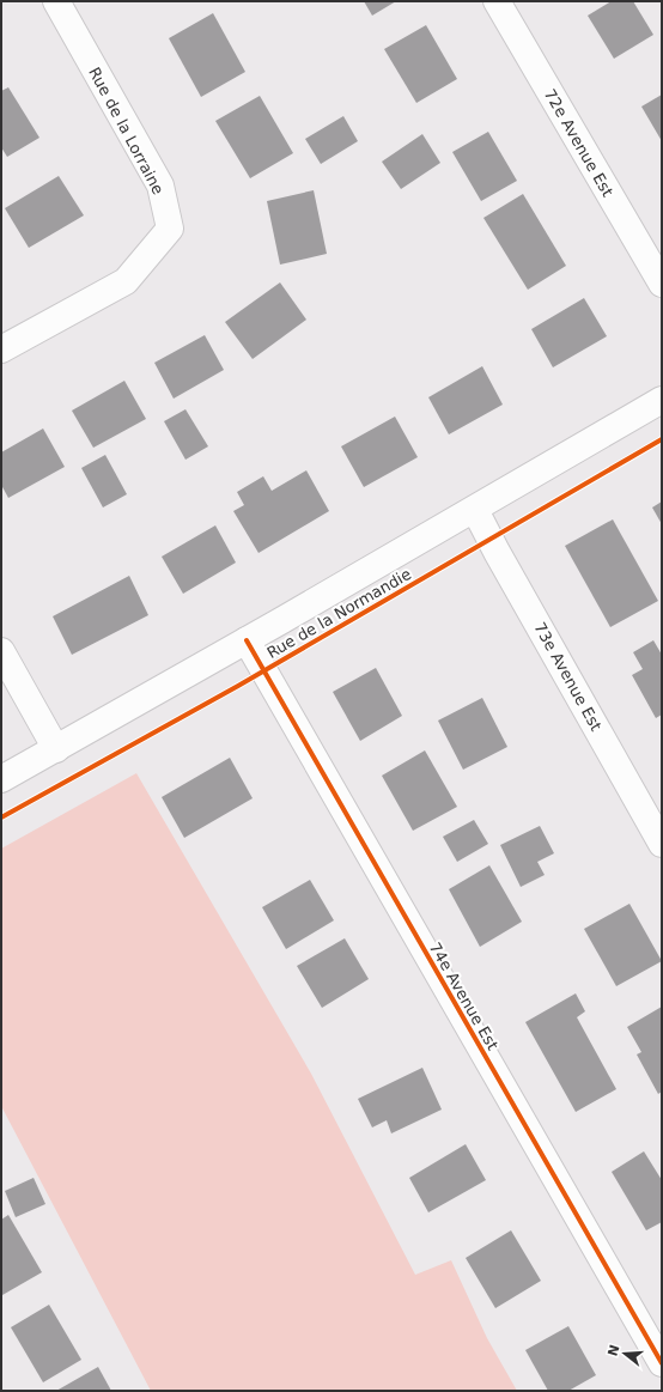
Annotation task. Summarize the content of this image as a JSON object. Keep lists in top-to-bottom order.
{
  "streets": {
    "street": [
      "Rue de la Lorraine",
      "72e Avenue Est",
      "Rue de la Normandie",
      "73e Avenue Est",
      "74e Avenue Est"
    ]
  },
  "crossings": [
    ["Rue de la Normandie", "73e Avenue Est"],
    ["Rue de la Normandie", "74e Avenue Est"]
  ],
  "north": "left"
}
